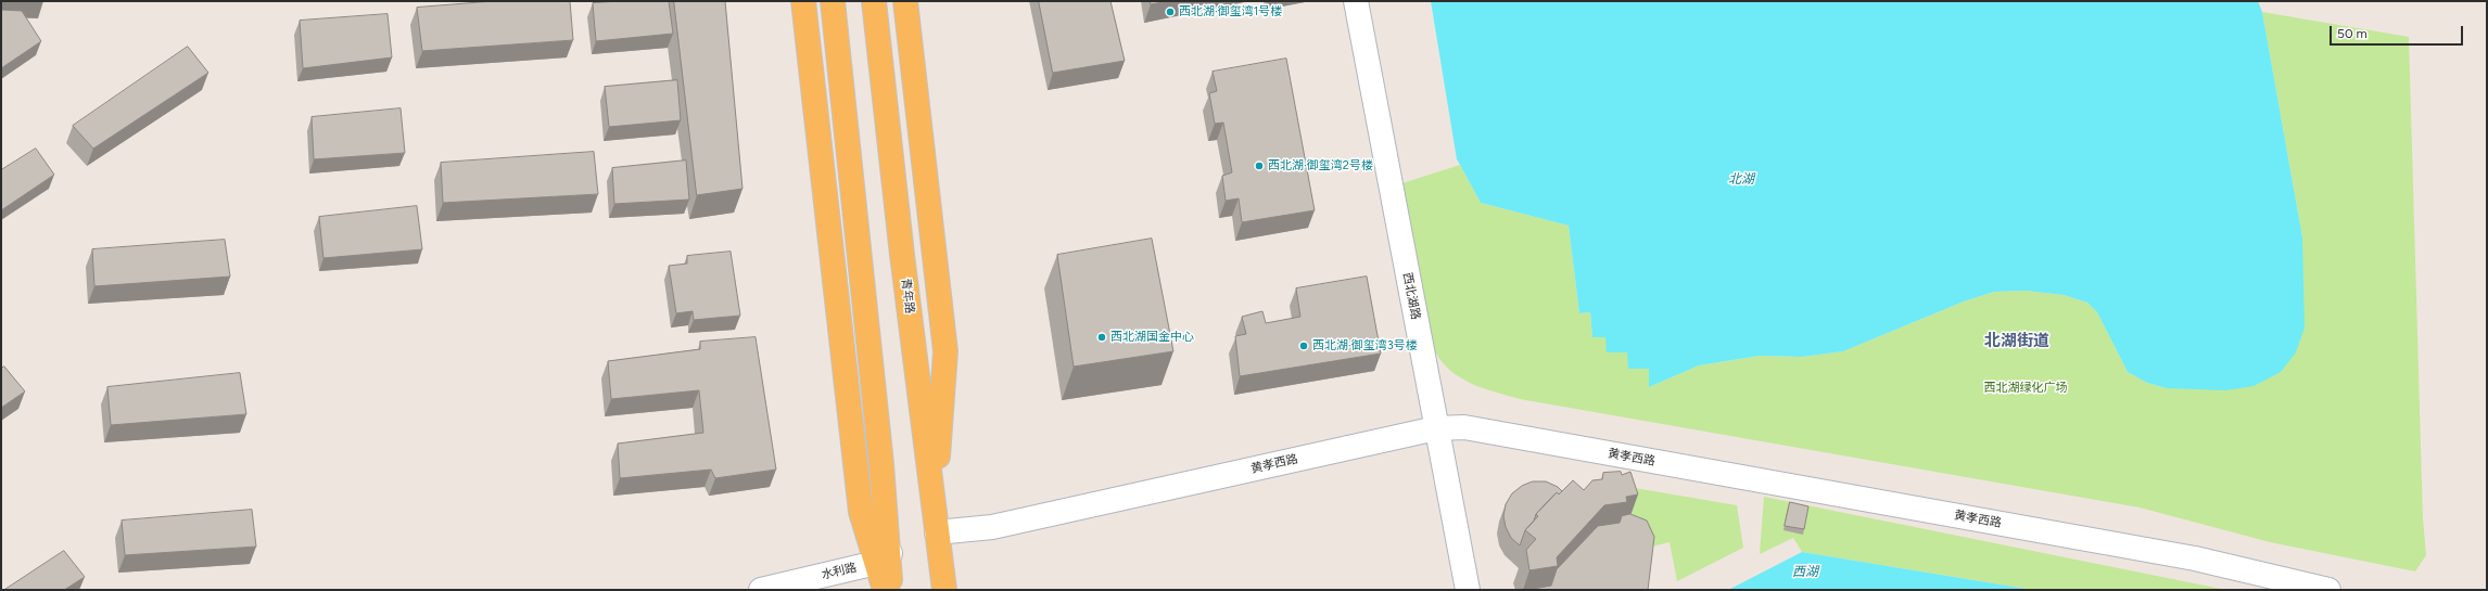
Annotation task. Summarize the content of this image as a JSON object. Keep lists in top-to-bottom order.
{
  "streets": {
    "main road": ["青年路"],
    "street": ["西北湖路", "黄孝西路", "水利路"]
  },
  "crossings": [
    ["青年路", "黄孝西路"],
    ["西北湖路", "黄孝西路"]
  ],
  "districts": ["北湖街道"],
  "water": ["北湖", "西湖"],
  "parks": ["西北湖绿化广场"],
  "places": [
    "西北湖·御玺湾1号楼",
    "西北湖·御玺湾2号楼",
    "西北湖国金中心",
    "西北湖·御玺湾3号楼"
  ],
  "scale_bar": "50 m"
}
